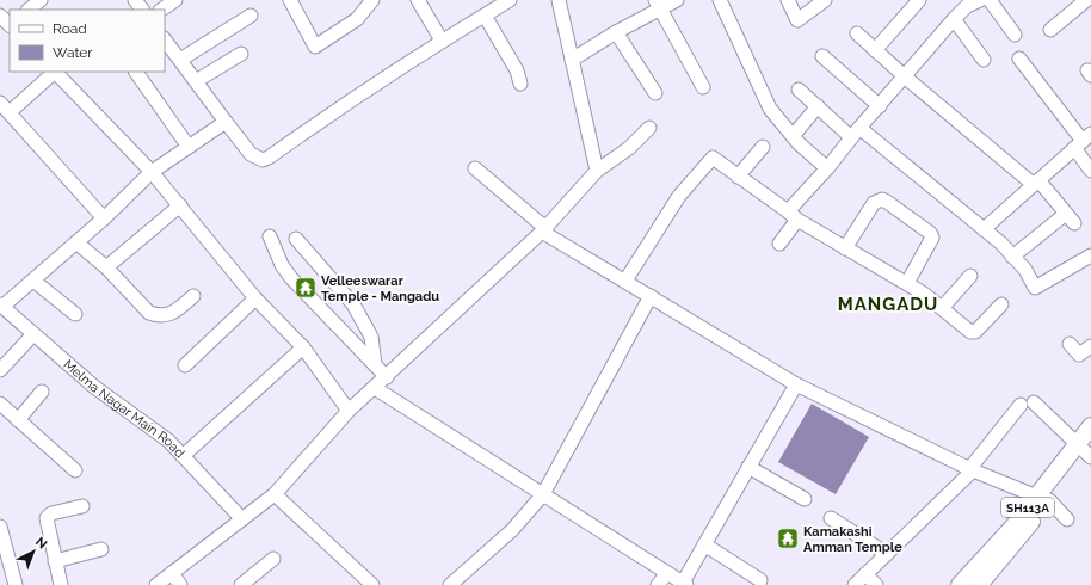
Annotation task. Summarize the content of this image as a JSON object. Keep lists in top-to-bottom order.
{
  "streets": {
    "main road": ["SH113A"],
    "street": ["Melma Nagar Main Road"]
  },
  "districts": ["MANGADU"],
  "places": {
    "temple": ["Velleeswarar Temple - Mangadu", "Kamakashi Amman Temple"]
  },
  "legend": ["Road", "Water"],
  "north": "top right"
}
